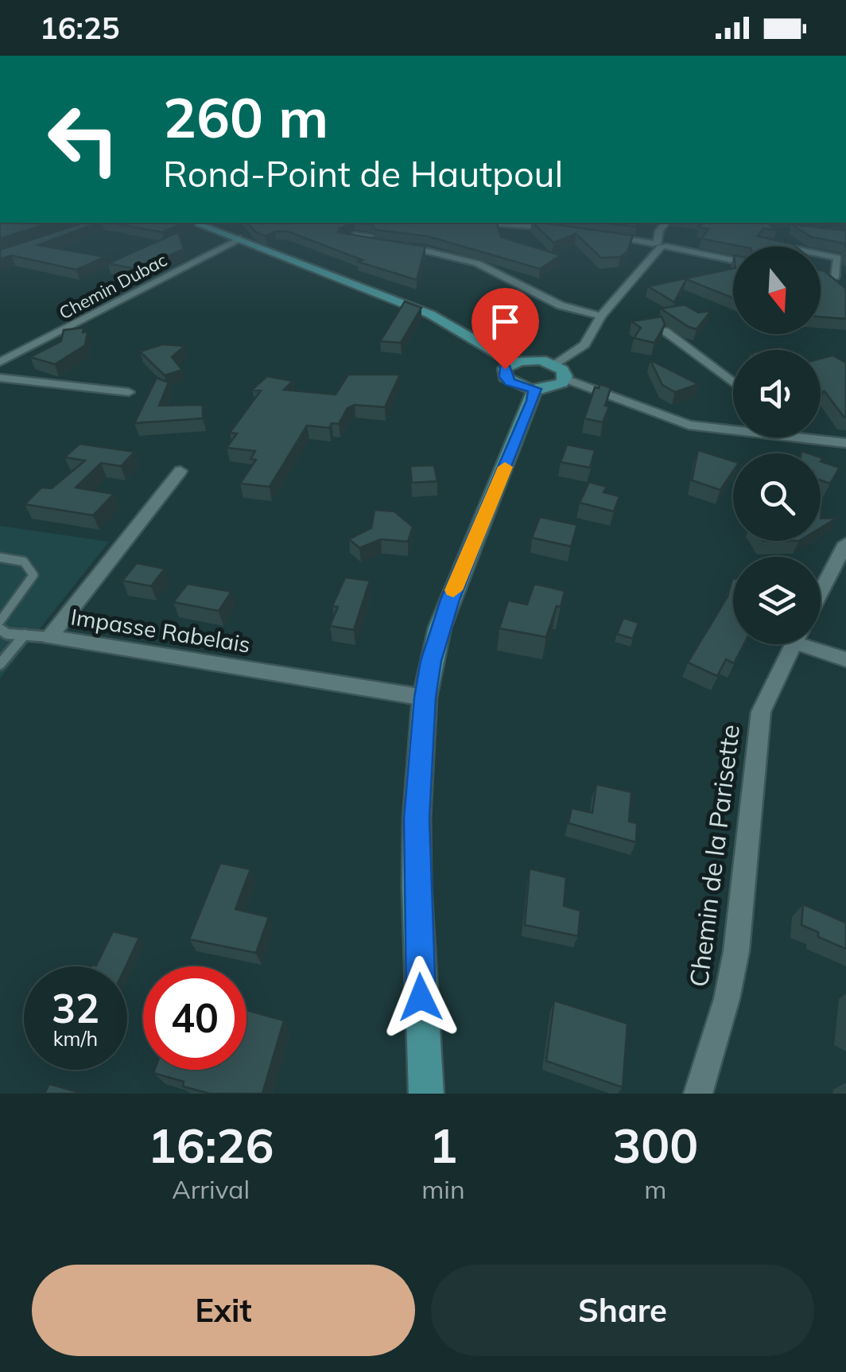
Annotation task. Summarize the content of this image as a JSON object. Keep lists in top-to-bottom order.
{
  "streets": {
    "street": ["Chemin Dubac", "Impasse Rabelais", "Chemin de la Parisette"]
  },
  "north": "bottom",
  "page": {
    "status": "16:25",
    "turn": ["260 m", "Rond-Point de Hautpoul"],
    "speed": "32 km/h",
    "limit": "40",
    "eta": [
      "16:26",
      "Arrival",
      "1",
      "min",
      "300",
      "m"
    ],
    "buttons": ["Exit", "Share"]
  }
}
